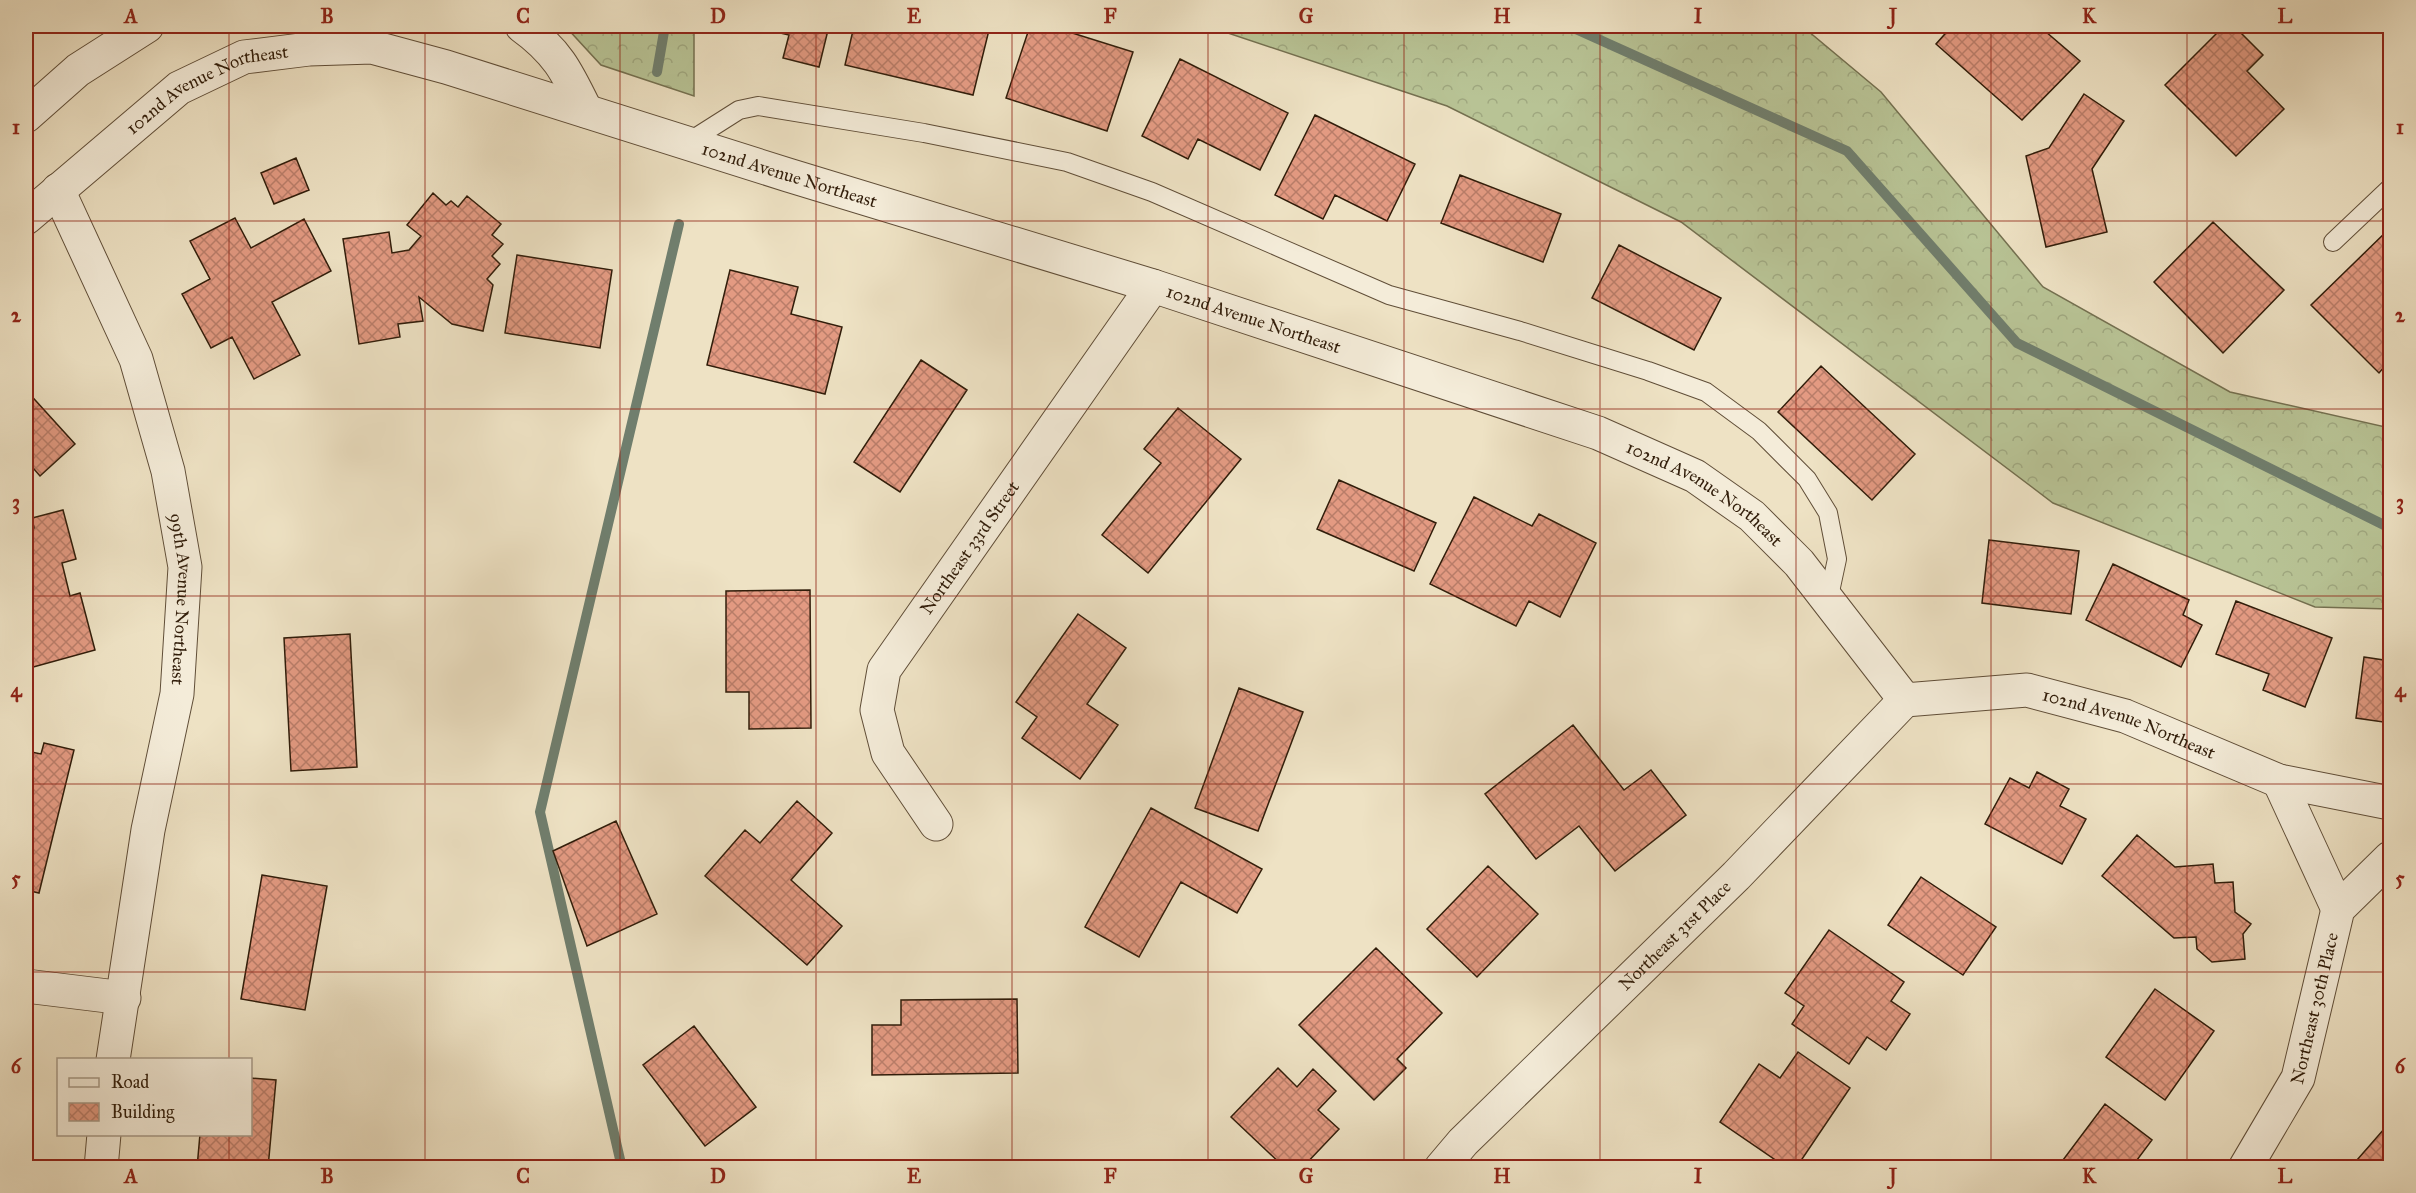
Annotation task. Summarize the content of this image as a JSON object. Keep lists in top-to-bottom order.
{
  "streets": {
    "street": [
      "102nd Avenue Northeast",
      "Northeast 33rd Street",
      "99th Avenue Northeast",
      "Northeast 31st Place",
      "Northeast 30th Place"
    ]
  },
  "crossings": [
    ["102nd Avenue Northeast", "Northeast 33rd Street"],
    ["102nd Avenue Northeast", "99th Avenue Northeast"],
    ["102nd Avenue Northeast", "Northeast 31st Place"]
  ],
  "legend": ["Road", "Building"],
  "grid": {
    "columns": [
      "A",
      "B",
      "C",
      "D",
      "E",
      "F",
      "G",
      "H",
      "I",
      "J",
      "K",
      "L"
    ],
    "rows": [
      "1",
      "2",
      "3",
      "4",
      "5",
      "6"
    ]
  }
}
